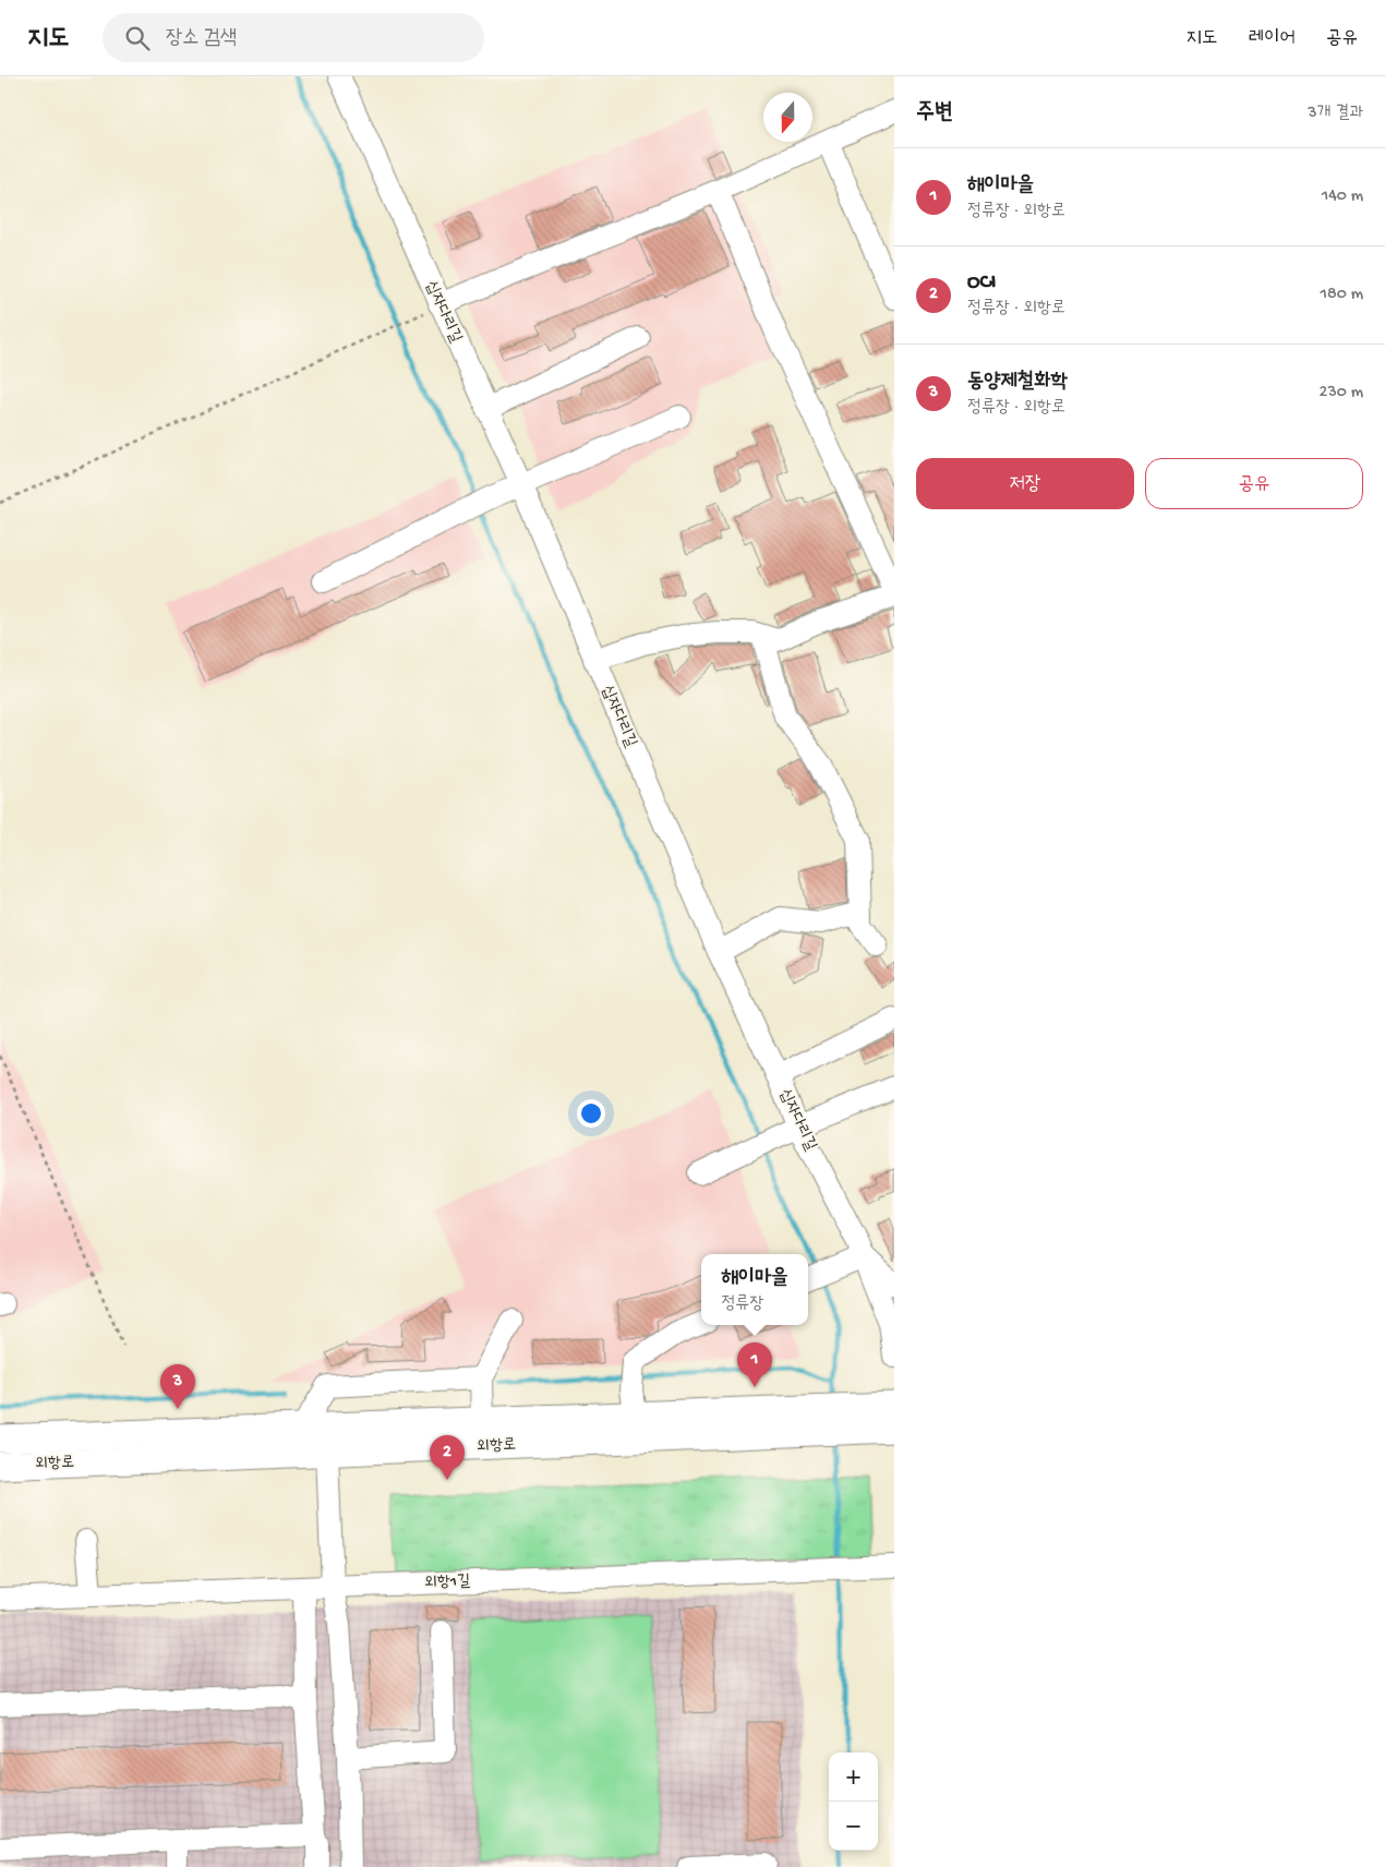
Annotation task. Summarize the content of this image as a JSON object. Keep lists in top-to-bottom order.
{
  "streets": {
    "main road": ["외항로"],
    "street": ["십자다리길", "외항1길"]
  },
  "north": "bottom",
  "page": {
    "header": "지도",
    "search": "장소 검색",
    "nav": ["지도", "레이어", "공유"],
    "heading": ["주변", "3개 결과"],
    "list": [
      {
        "mark": "1",
        "name": "해이마을",
        "note": "정류장 · 외항로",
        "value": "140 m"
      },
      {
        "mark": "2",
        "name": "OCI",
        "note": "정류장 · 외항로",
        "value": "180 m"
      },
      {
        "mark": "3",
        "name": "동양제철화학",
        "note": "정류장 · 외항로",
        "value": "230 m"
      }
    ],
    "buttons": ["저장", "공유"],
    "popup": ["해이마을", "정류장"],
    "pins": ["1", "3", "2"],
    "map_buttons": ["+", "−"]
  }
}
